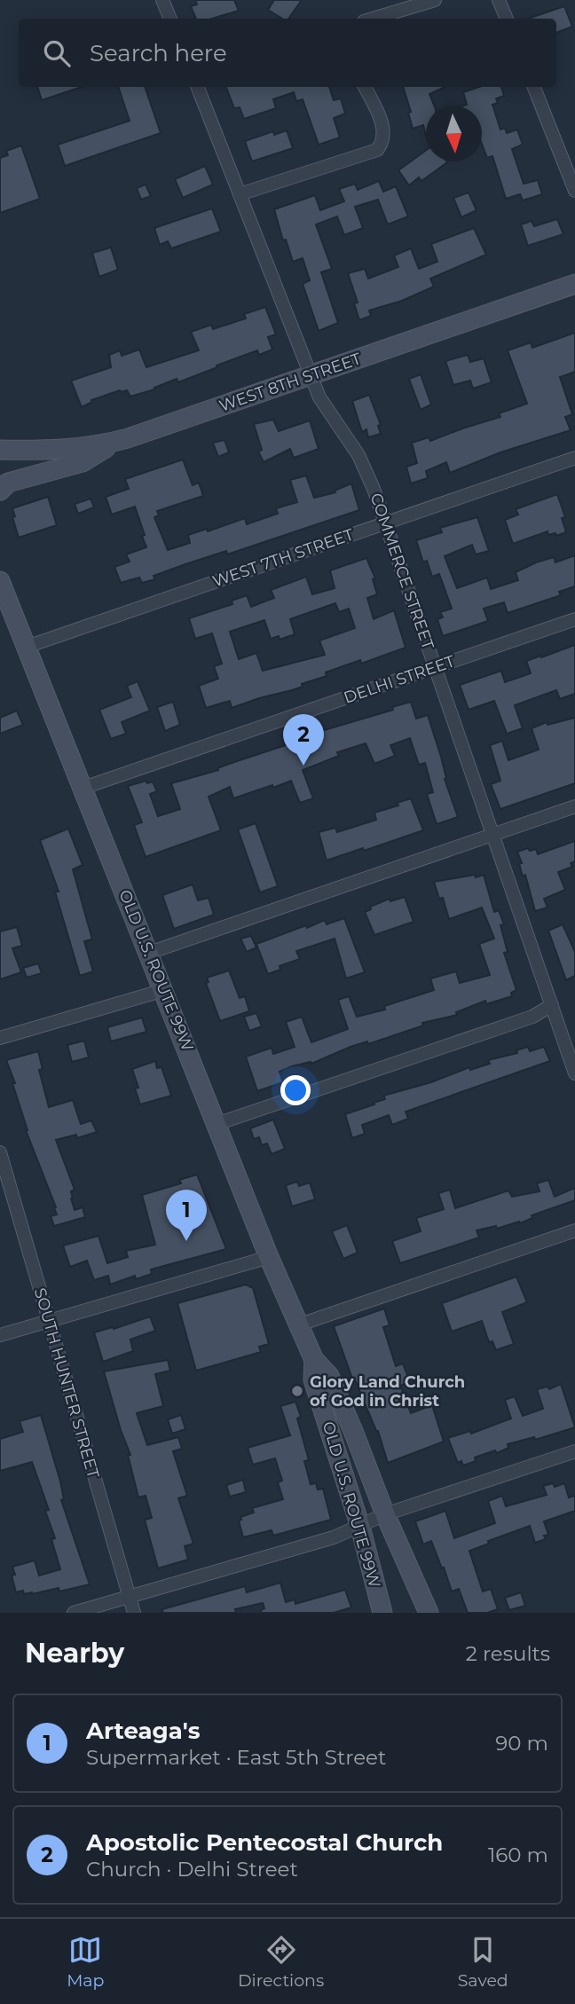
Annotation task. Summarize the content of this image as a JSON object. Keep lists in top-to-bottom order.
{
  "streets": {
    "main road": ["WEST 8TH STREET", "OLD U.S. ROUTE 99W"],
    "street": [
      "WEST 7TH STREET",
      "COMMERCE STREET",
      "DELHI STREET",
      "SOUTH HUNTER STREET"
    ]
  },
  "crossings": [
    ["WEST 8TH STREET", "COMMERCE STREET"],
    ["WEST 7TH STREET", "COMMERCE STREET"],
    ["WEST 7TH STREET", "OLD U.S. ROUTE 99W"],
    ["COMMERCE STREET", "DELHI STREET"],
    ["DELHI STREET", "OLD U.S. ROUTE 99W"]
  ],
  "places": ["Glory Land Church of God in Christ"],
  "north": "bottom",
  "page": {
    "search": "Search here",
    "pins": ["2", "1"],
    "heading": ["Nearby", "2 results"],
    "list": [
      {
        "mark": "1",
        "name": "Arteaga's",
        "note": "Supermarket · East 5th Street",
        "value": "90 m"
      },
      {
        "mark": "2",
        "name": "Apostolic Pentecostal Church",
        "note": "Church · Delhi Street",
        "value": "160 m"
      }
    ],
    "nav": ["Map", "Directions", "Saved"]
  }
}
